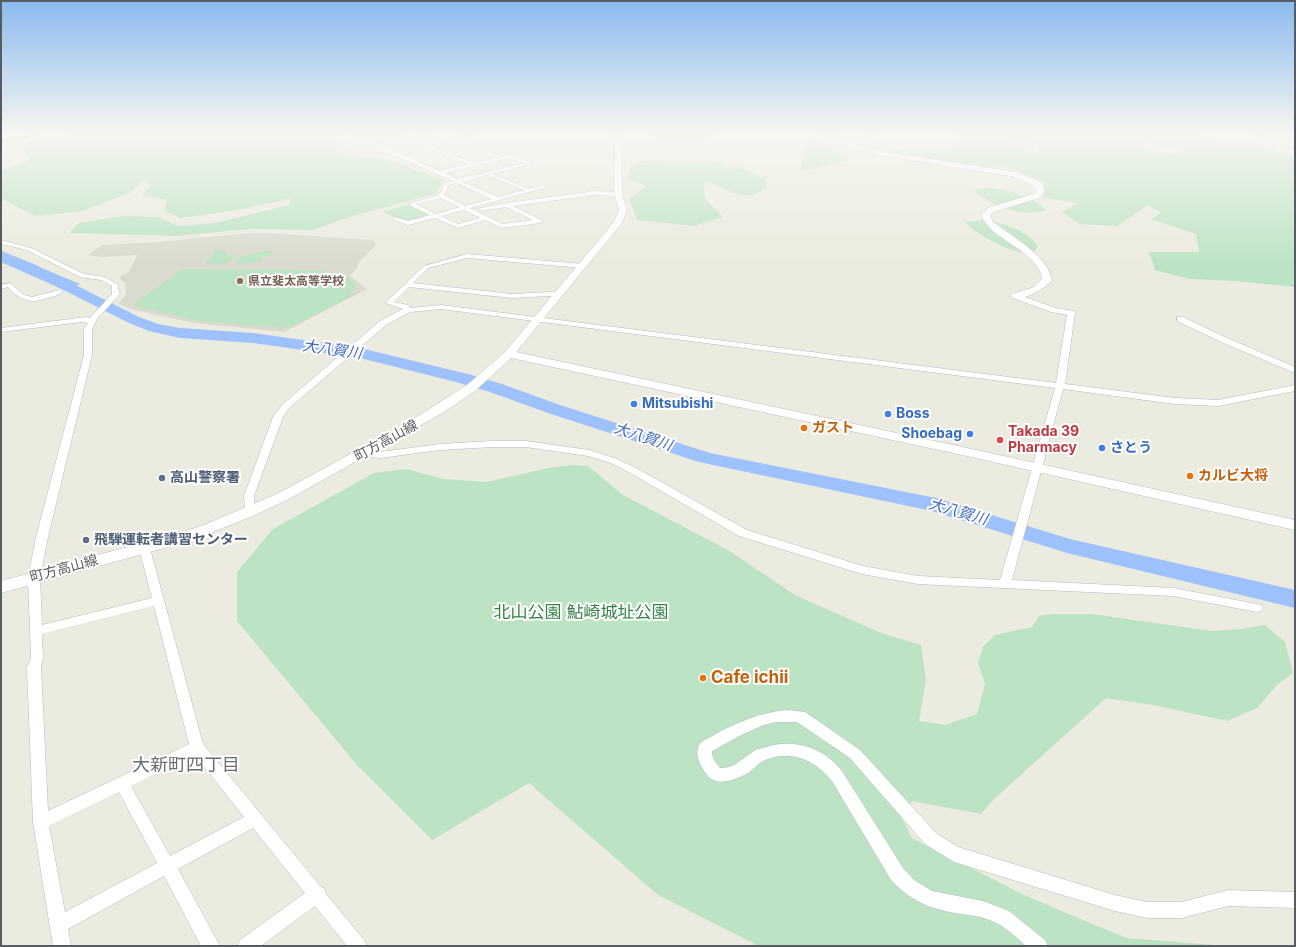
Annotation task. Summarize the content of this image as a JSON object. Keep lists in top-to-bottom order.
{
  "streets": {
    "street": ["町方高山線"]
  },
  "districts": ["大新町四丁目"],
  "water": ["大八賀川"],
  "parks": ["北山公園 鮎崎城址公園"],
  "places": [
    "県立斐太高等学校",
    "Mitsubishi",
    "Boss",
    "ガスト",
    "Shoebag",
    "Takada 39 Pharmacy",
    "さとう",
    "カルビ大将",
    "高山警察署",
    "飛騨運転者講習センター",
    "Cafe ichii"
  ]
}
